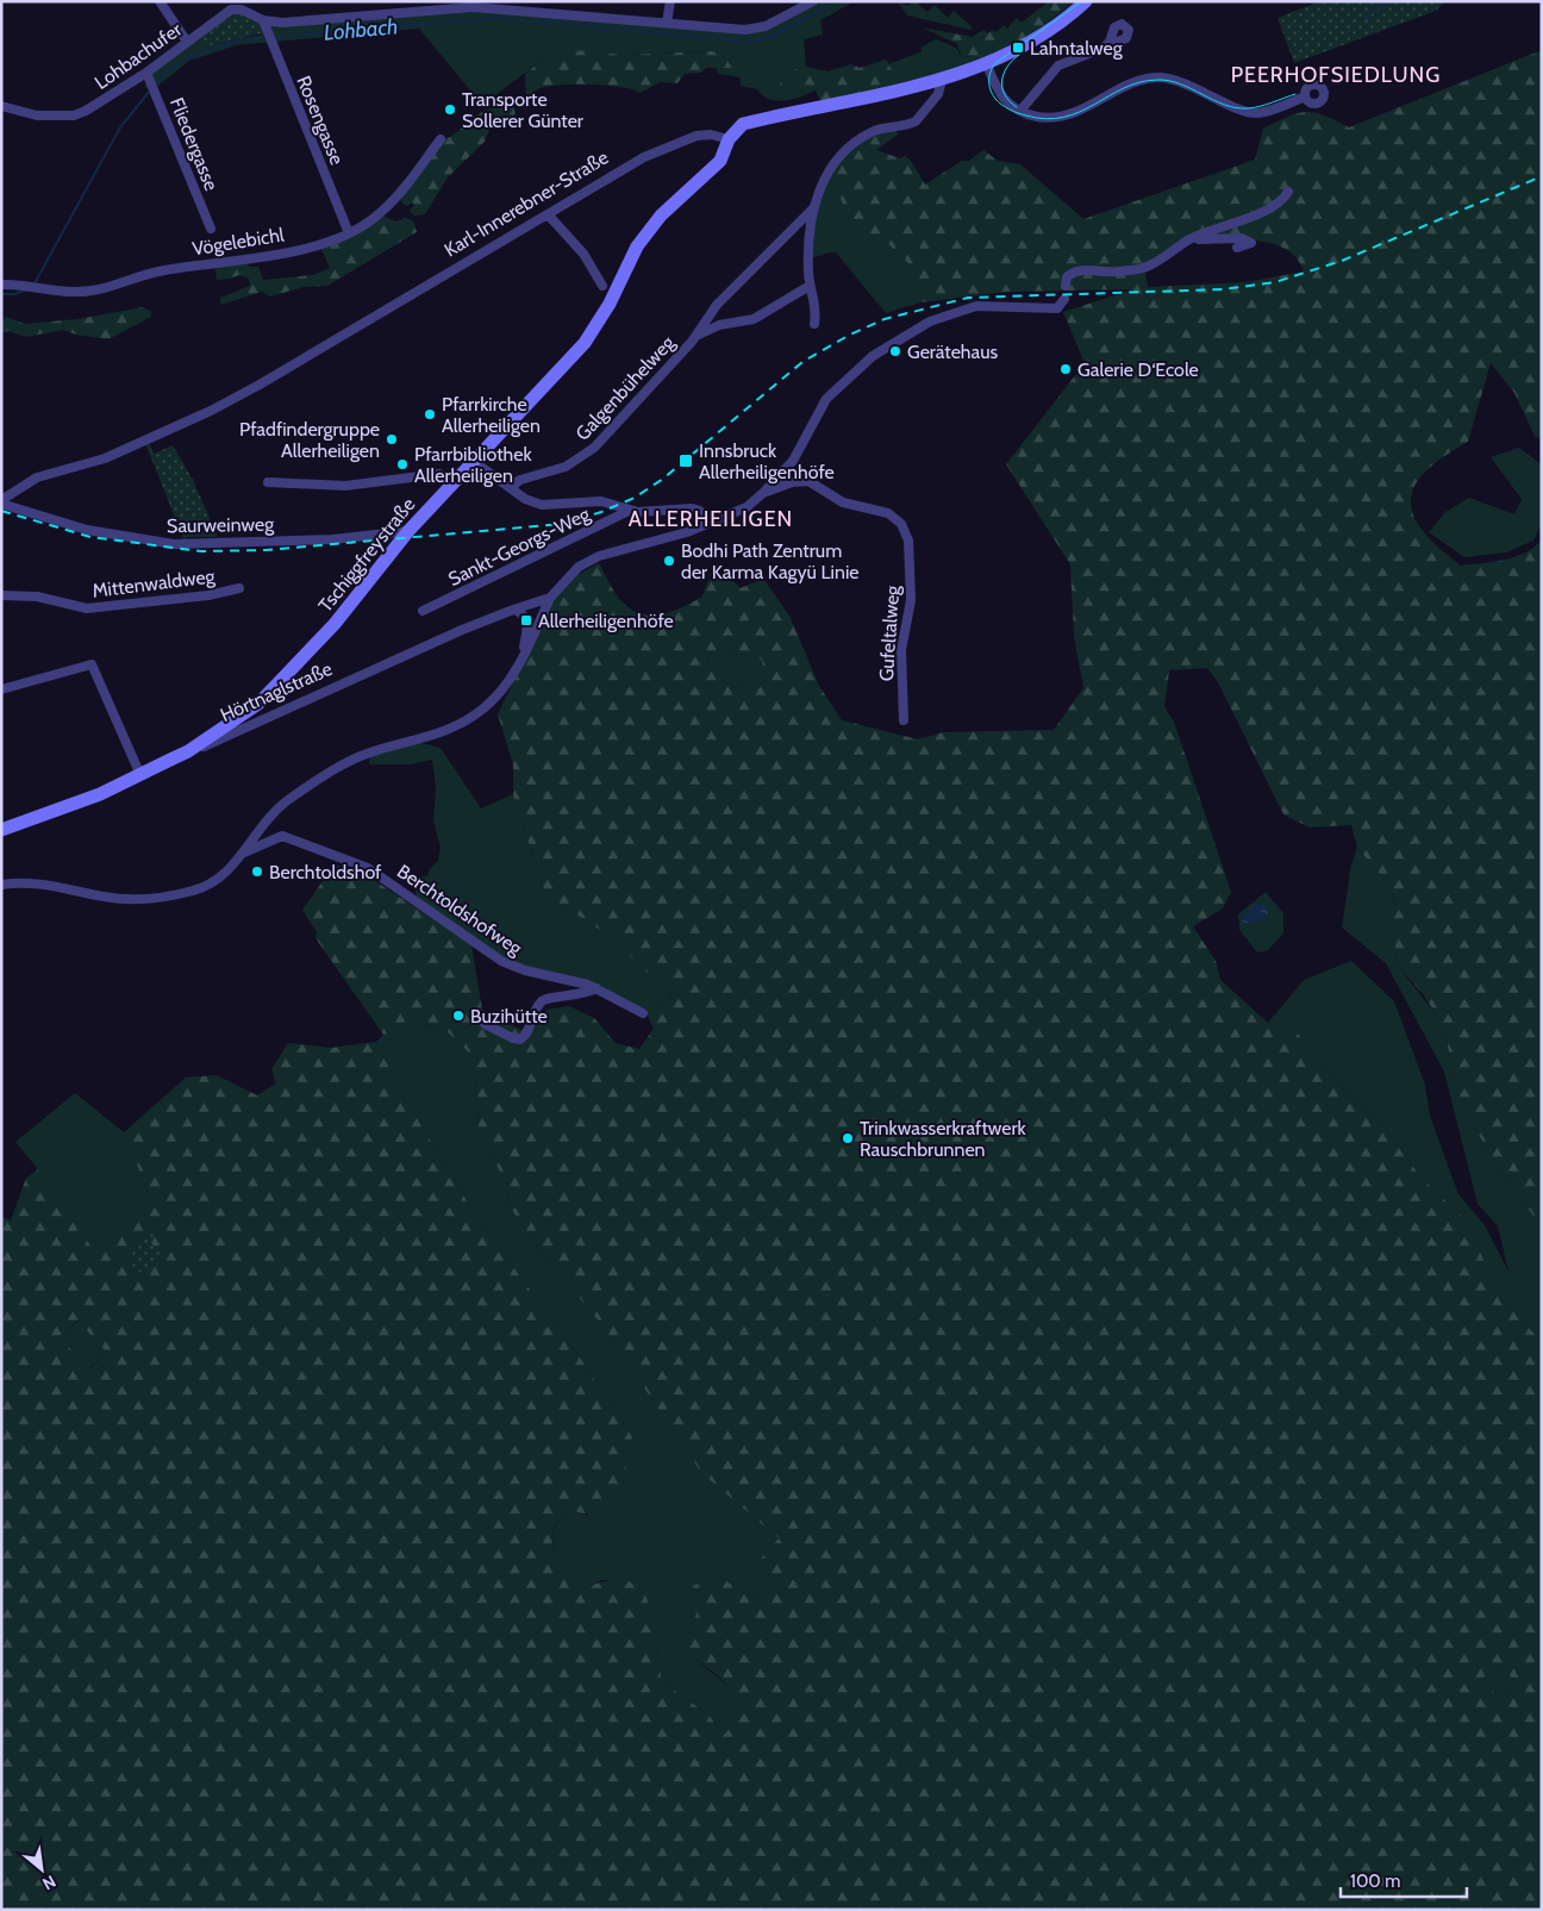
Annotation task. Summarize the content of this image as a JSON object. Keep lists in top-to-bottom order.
{
  "streets": {
    "street": [
      "Lohbachufer",
      "Rosengasse",
      "Fliedergasse",
      "Karl-Innerebner-Straße",
      "Vögelebichl",
      "Galgenbühelweg",
      "Saurweinweg",
      "Sankt-Georgs-Weg",
      "Tschiggfreystraße",
      "Mittenwaldweg",
      "Gufeltalweg",
      "Hörtnaglstraße",
      "Berchtoldshofweg"
    ]
  },
  "crossings": [
    ["Lohbachufer", "Rosengasse"],
    ["Lohbachufer", "Fliedergasse"],
    ["Rosengasse", "Vögelebichl"],
    ["Karl-Innerebner-Straße", "Saurweinweg"],
    ["Karl-Innerebner-Straße", "Tschiggfreystraße"],
    ["Galgenbühelweg", "Sankt-Georgs-Weg"],
    ["Saurweinweg", "Tschiggfreystraße"],
    ["Sankt-Georgs-Weg", "Tschiggfreystraße"],
    ["Tschiggfreystraße", "Hörtnaglstraße"]
  ],
  "districts": ["PEERHOFSIEDLUNG", "ALLERHEILIGEN"],
  "water": ["Lohbach"],
  "places": {
    "transit": ["Lahntalweg", "Innsbruck Allerheiligenhöfe", "Allerheiligenhöfe"],
    "other": [
      "Transporte Sollerer Günter",
      "Gerätehaus",
      "Galerie D‘Ecole",
      "Pfarrkirche Allerheiligen",
      "Pfadfindergruppe Allerheiligen",
      "Pfarrbibliothek Allerheiligen",
      "Bodhi Path Zentrum der Karma Kagyü Linie",
      "Berchtoldshof",
      "Buzihütte",
      "Trinkwasserkraftwerk Rauschbrunnen"
    ]
  },
  "scale_bar": "100 m",
  "north": "bottom right"
}
